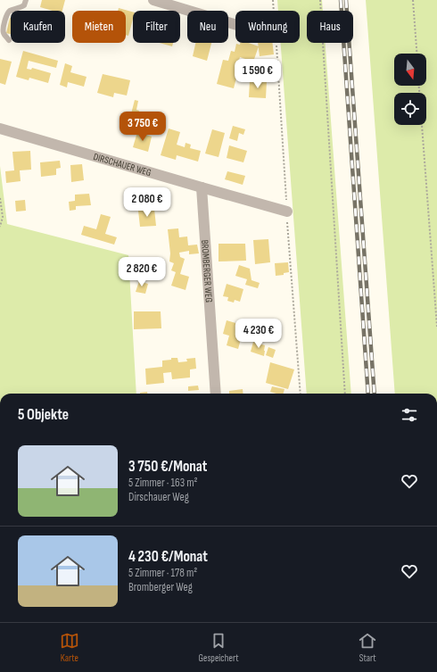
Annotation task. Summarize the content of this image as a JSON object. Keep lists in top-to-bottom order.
{
  "streets": {
    "street": ["DIRSCHAUER WEG", "BROMBERGER WEG"]
  },
  "crossings": [
    ["DIRSCHAUER WEG", "BROMBERGER WEG"]
  ],
  "north": "bottom",
  "page": {
    "chip": [
      "Kaufen",
      "Mieten",
      "Filter",
      "Neu",
      "Wohnung",
      "Haus"
    ],
    "price": [
      "1 590 €",
      "3 750 €",
      "2 080 €",
      "2 820 €",
      "4 230 €"
    ],
    "heading": "5 Objekte",
    "list": [
      {
        "name": "3 750 €/Monat",
        "note": "5 Zimmer · 163 m² · Dirschauer Weg"
      },
      {
        "name": "4 230 €/Monat",
        "note": "5 Zimmer · 178 m² · Bromberger Weg"
      }
    ],
    "tabs": ["Karte", "Gespeichert", "Start"]
  }
}
